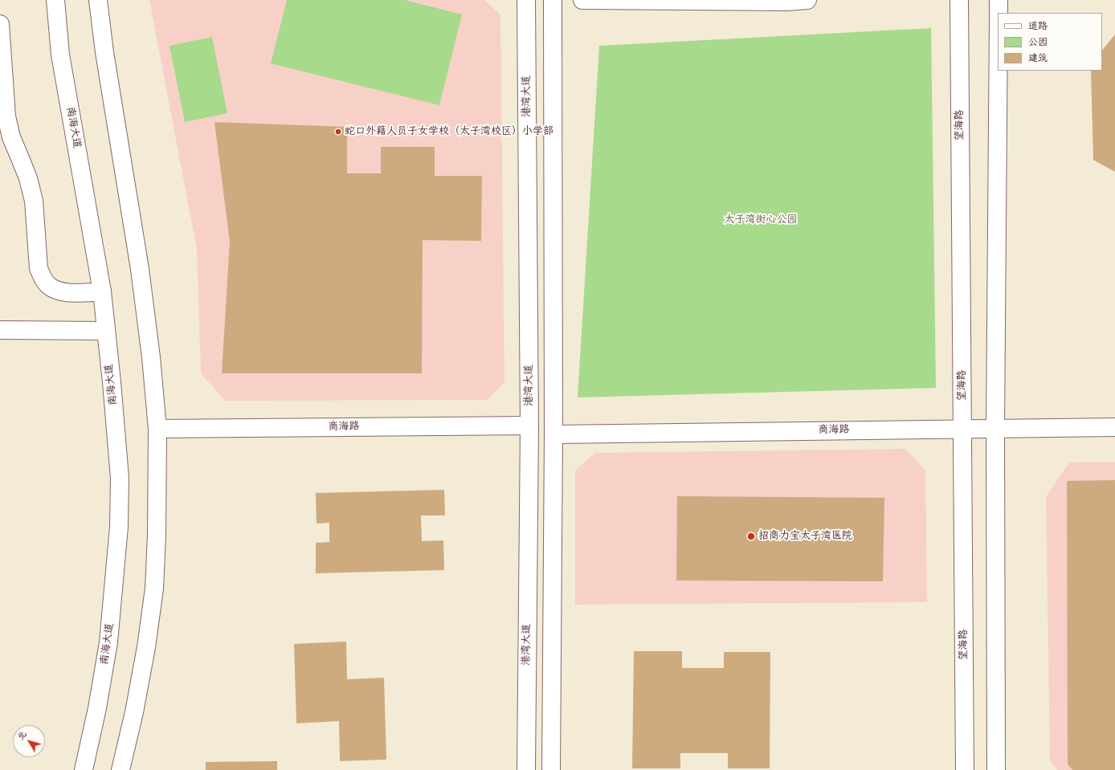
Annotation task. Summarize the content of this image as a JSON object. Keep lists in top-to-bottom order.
{
  "streets": {
    "main road": [
      "港湾大道",
      "望海路",
      "南海大道",
      "商海路"
    ]
  },
  "crossings": [
    ["港湾大道", "商海路"],
    ["望海路", "商海路"]
  ],
  "parks": ["太子湾街心公园"],
  "places": ["蛇口外籍人员子女学校（太子湾校区）小学部", "招商力宝太子湾医院"],
  "legend": ["道路", "公园", "建筑"],
  "north": "top left"
}
